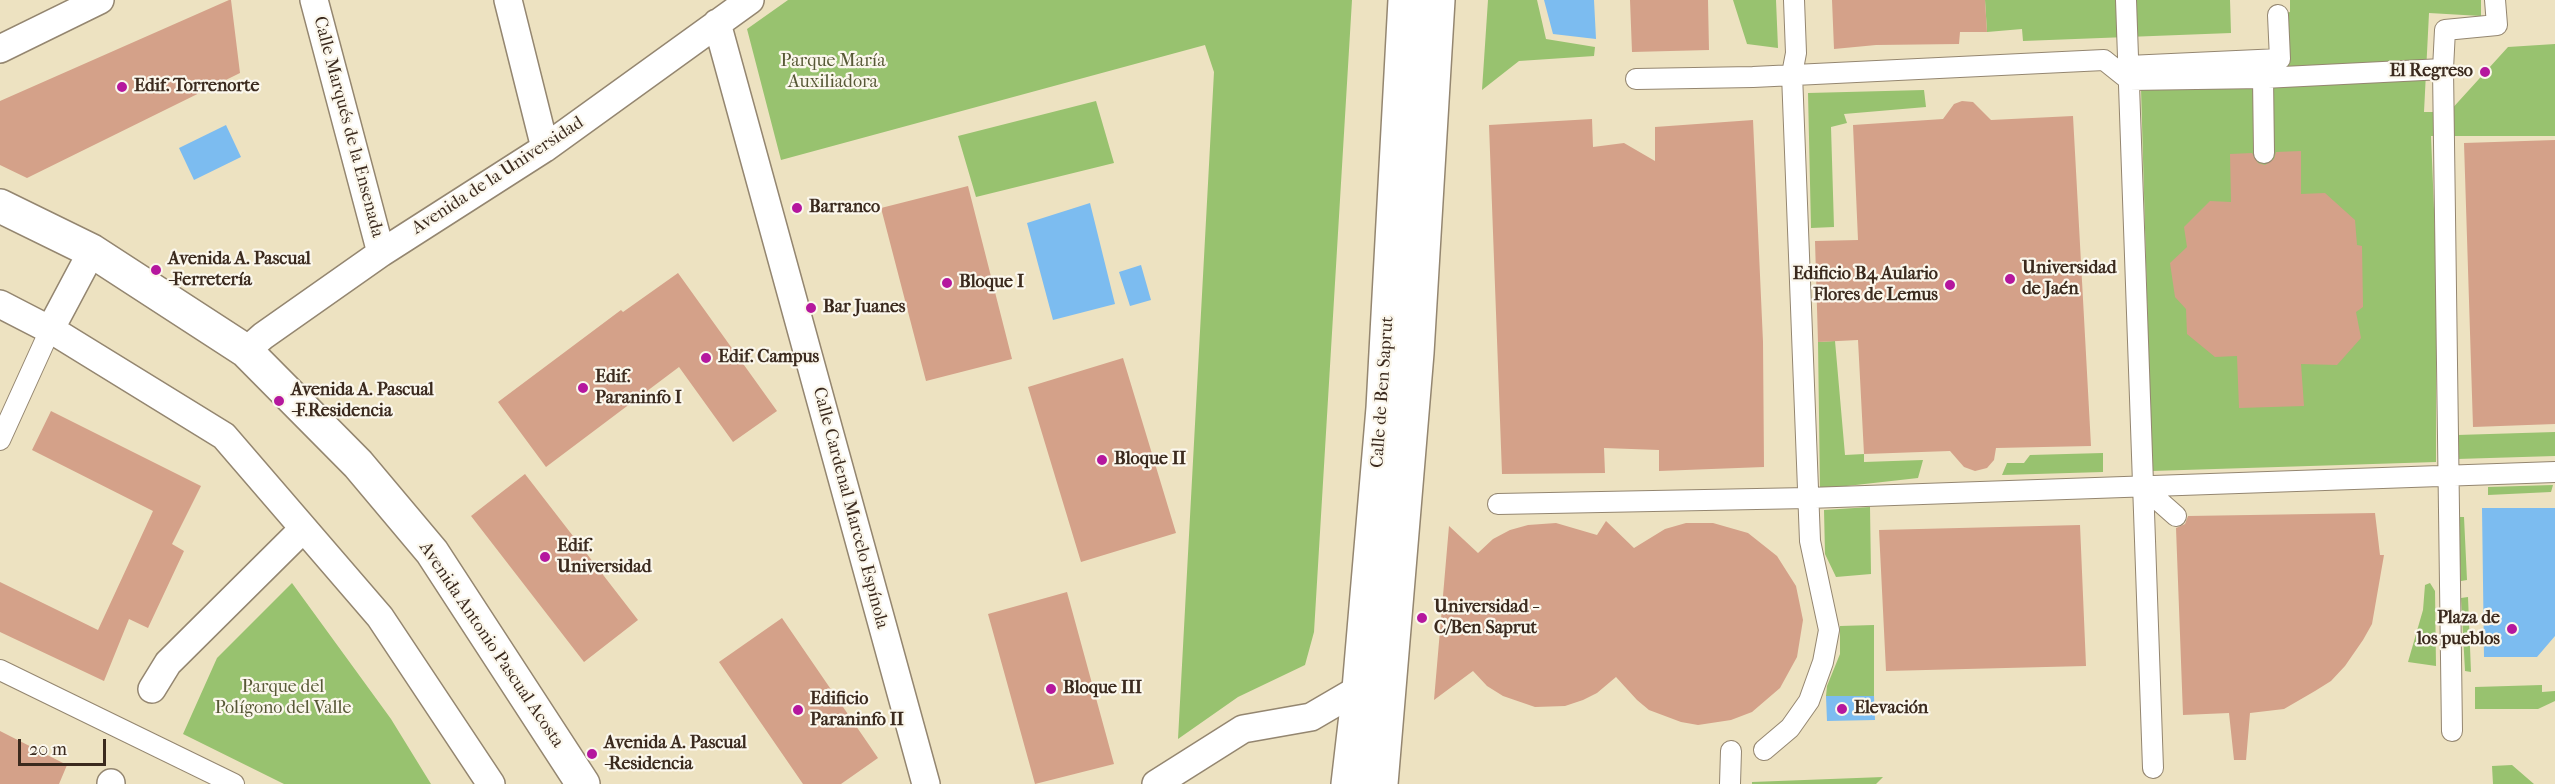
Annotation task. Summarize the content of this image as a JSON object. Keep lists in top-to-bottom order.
{
  "streets": {
    "street": [
      "Calle Marqués de la Ensenada",
      "Avenida de la Universidad",
      "Calle de Ben Saprut",
      "Calle Cardenal Marcelo Espínola",
      "Avenida Antonio Pascual Acosta"
    ]
  },
  "crossings": [
    ["Calle Marqués de la Ensenada", "Avenida de la Universidad"],
    ["Avenida de la Universidad", "Calle Cardenal Marcelo Espínola"],
    ["Avenida de la Universidad", "Avenida Antonio Pascual Acosta"]
  ],
  "parks": ["Parque María Auxiliadora", "Parque del Polígono del Valle"],
  "places": [
    "El Regreso",
    "Edif. Torrenorte",
    "Barranco",
    "Avenida A. Pascual -Ferretería",
    "Universidad de Jaén",
    "Bloque I",
    "Edificio B4 Aulario Flores de Lemus",
    "Bar Juanes",
    "Edif. Campus",
    "Edif. Paraninfo I",
    "Avenida A. Pascual -F.Residencia",
    "Bloque II",
    "Edif. Universidad",
    "Universidad - C/Ben Saprut",
    "Plaza de los pueblos",
    "Bloque III",
    "Elevación",
    "Edificio Paraninfo II",
    "Avenida A. Pascual -Residencia"
  ],
  "scale_bar": "20 m"
}
